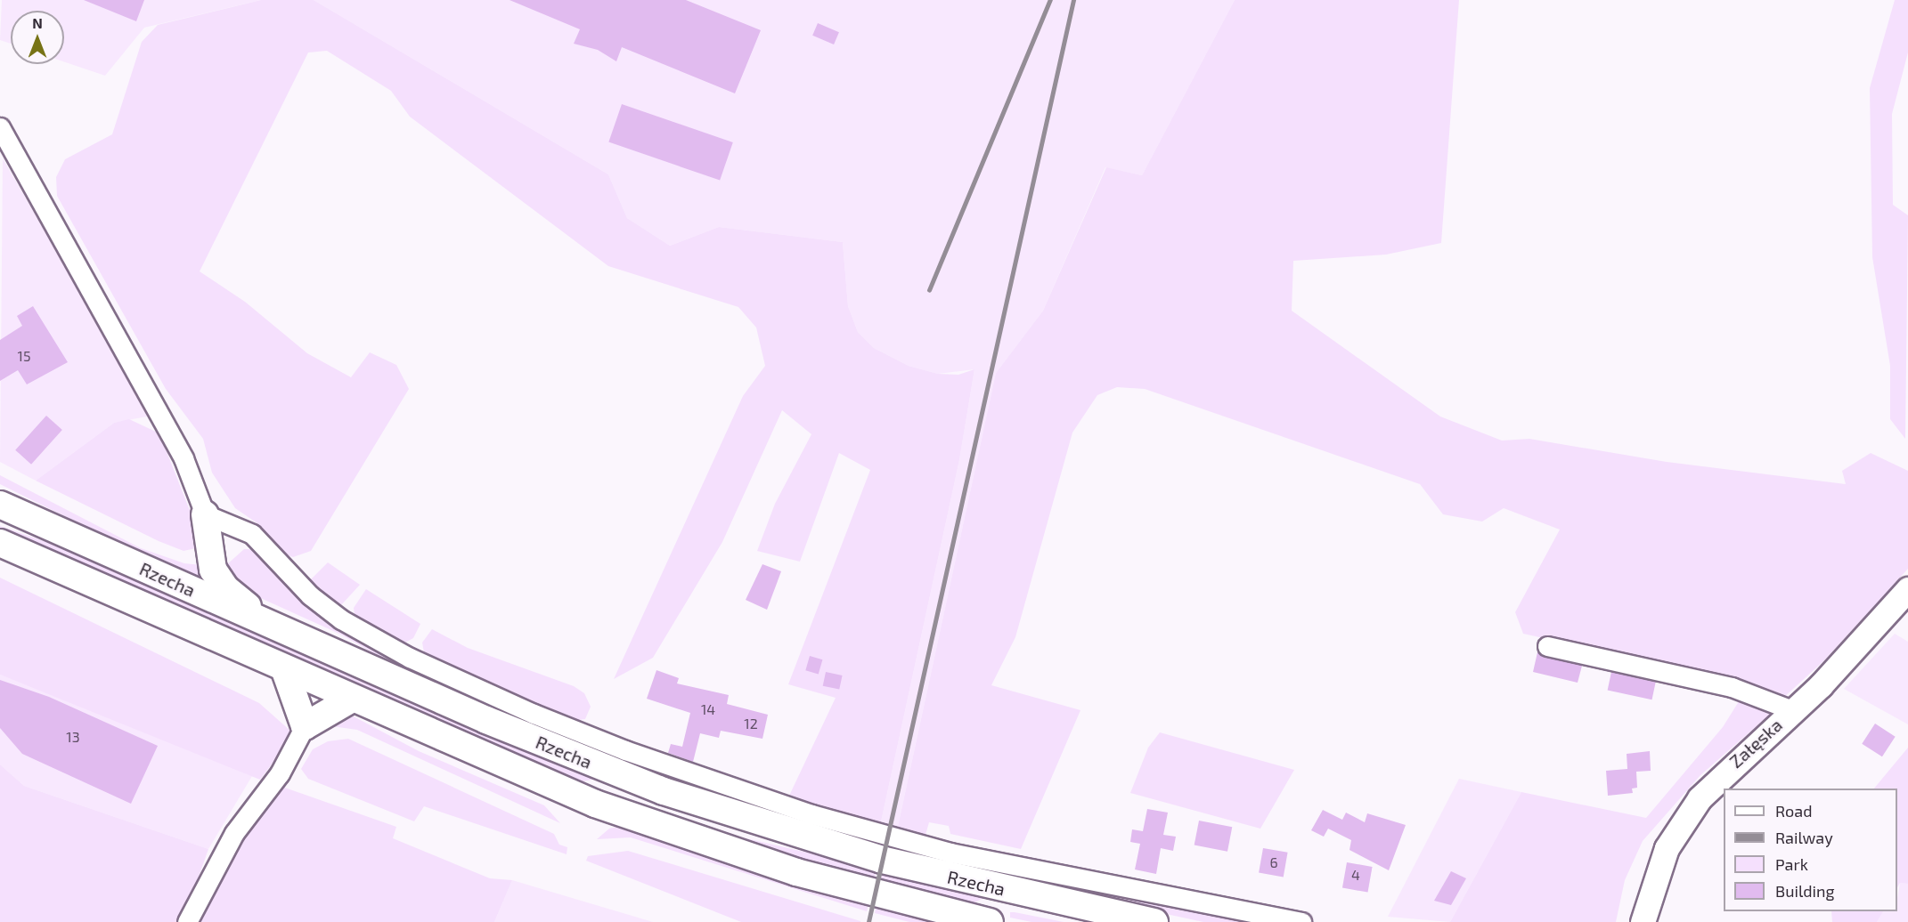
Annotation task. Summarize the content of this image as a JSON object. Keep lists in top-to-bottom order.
{
  "streets": {
    "main road": ["Rzecha"],
    "street": ["Załęska"]
  },
  "house_numbers": [
    "15",
    "14",
    "12",
    "13",
    "6",
    "4"
  ],
  "legend": [
    "Road",
    "Railway",
    "Park",
    "Building"
  ],
  "north": "top"
}
